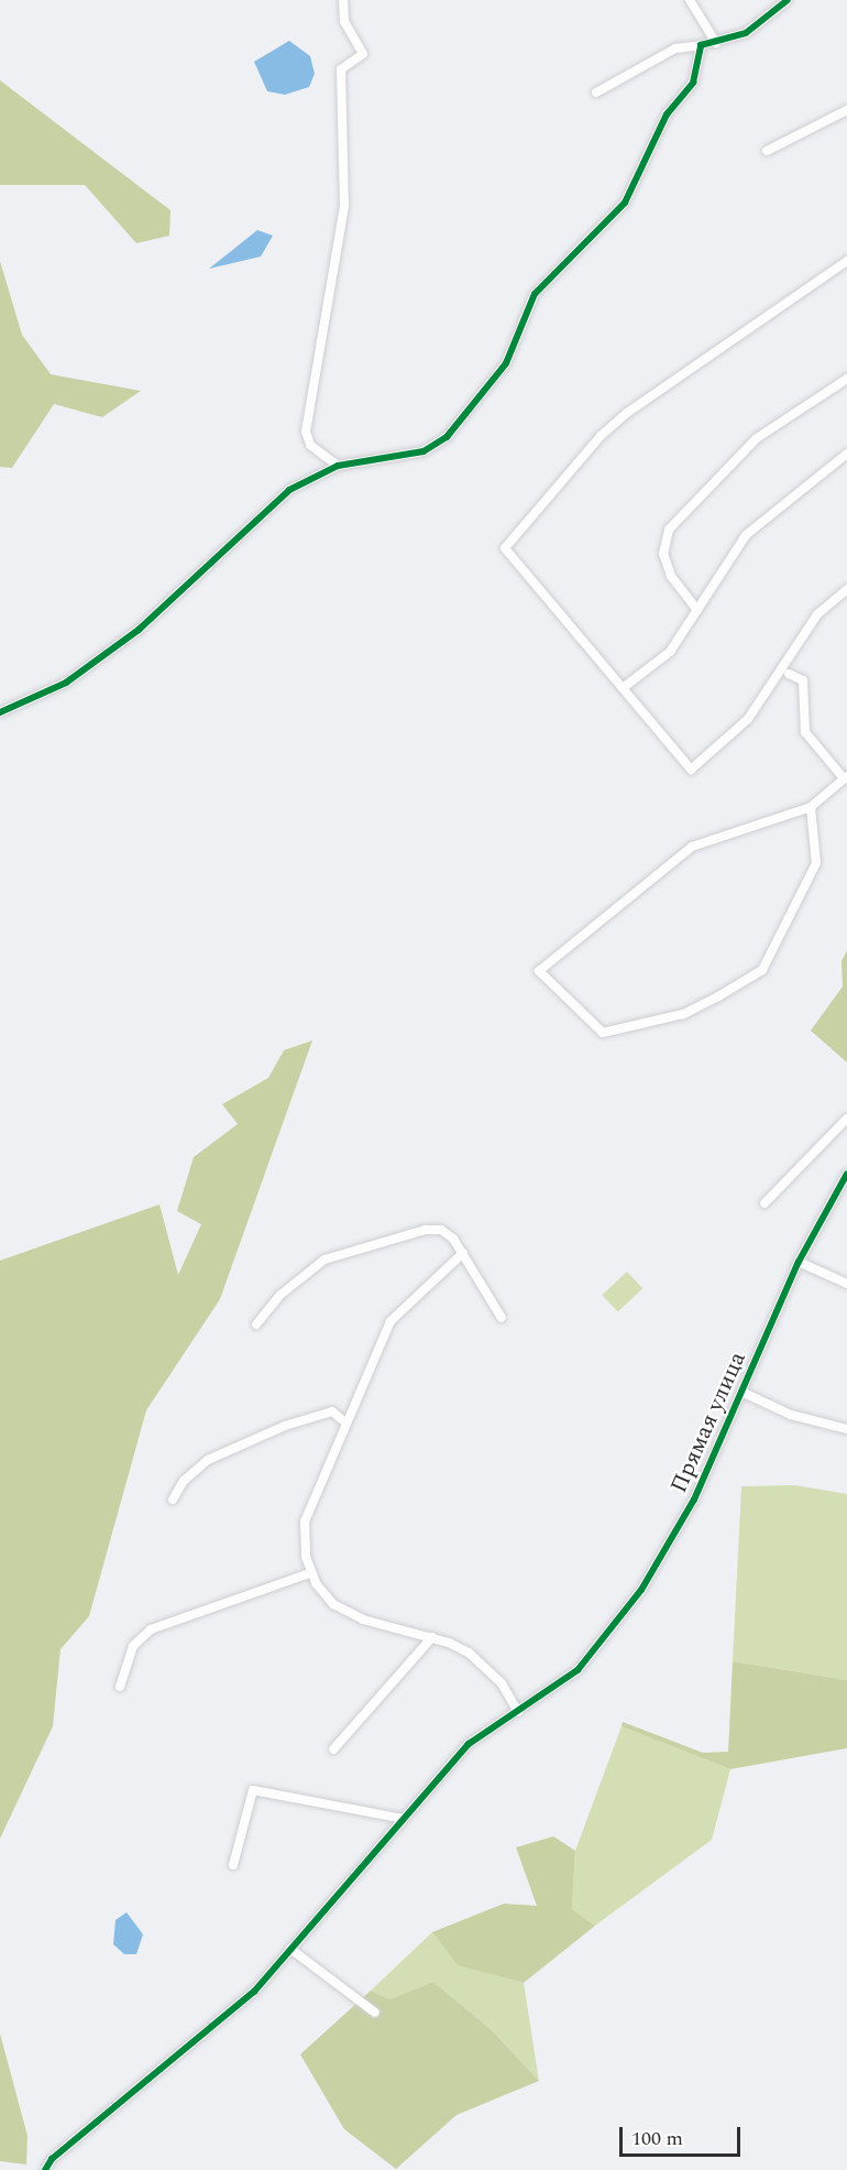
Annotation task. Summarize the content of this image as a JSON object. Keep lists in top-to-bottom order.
{
  "streets": {
    "street": ["Прямая улица"]
  },
  "scale_bar": "100 m"
}
